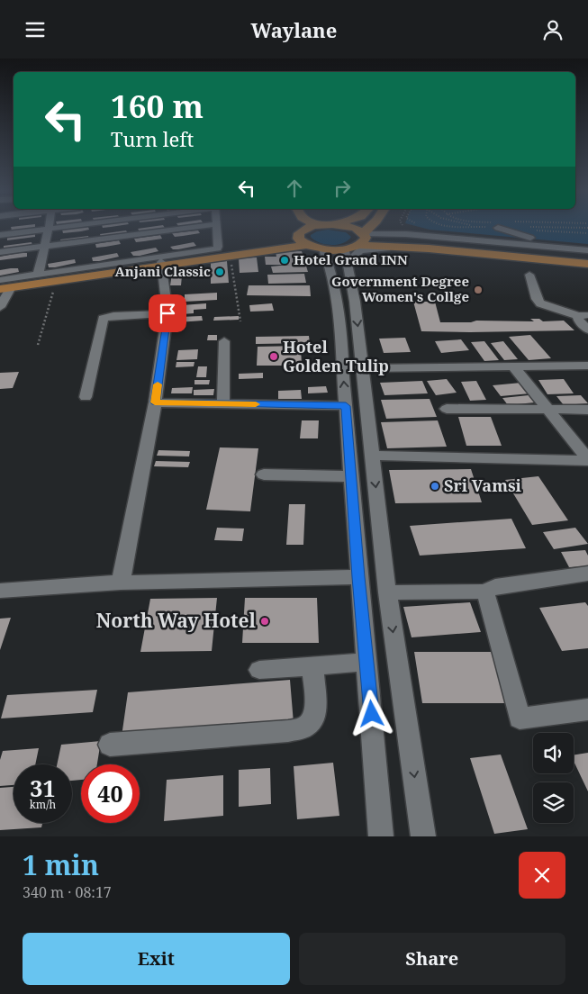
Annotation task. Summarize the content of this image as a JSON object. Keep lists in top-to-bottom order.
{
  "places": [
    "Hotel Grand INN",
    "Anjani Classic",
    "Government Degree Women's Collge",
    "Hotel Golden Tulip",
    "Sri Vamsi",
    "North Way Hotel"
  ],
  "page": {
    "header": "Waylane",
    "turn": ["160 m", "Turn left"],
    "speed": "31 km/h",
    "limit": "40",
    "heading": ["1 min", "340 m · 08:17"],
    "buttons": ["Exit", "Share"]
  }
}
